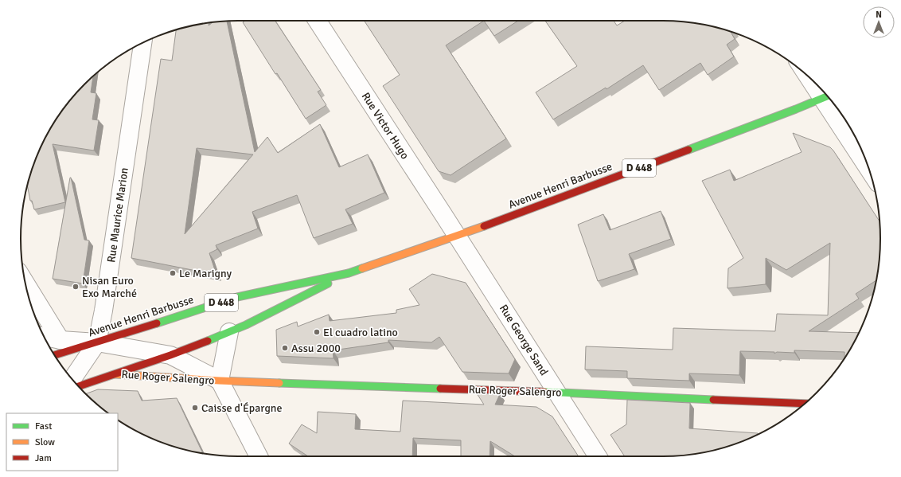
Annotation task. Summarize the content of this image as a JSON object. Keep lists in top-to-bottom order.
{
  "streets": {
    "main road": ["D 448", "Avenue Henri Barbusse", "Rue Roger Salengro"],
    "street": ["Rue Victor Hugo", "Rue Maurice Marion", "Rue George Sand"]
  },
  "crossings": [
    ["Rue Victor Hugo", "Avenue Henri Barbusse"],
    ["Rue Victor Hugo", "Rue George Sand"],
    ["Avenue Henri Barbusse", "Rue Maurice Marion"],
    ["Avenue Henri Barbusse", "Rue George Sand"],
    ["Avenue Henri Barbusse", "Rue Roger Salengro"],
    ["Rue Maurice Marion", "Rue Roger Salengro"],
    ["Rue George Sand", "Rue Roger Salengro"]
  ],
  "places": [
    "Le Marigny",
    "Nisan Euro Exo Marché",
    "El cuadro latino",
    "Assu 2000",
    "Caisse d'Épargne"
  ],
  "legend": ["Fast", "Slow", "Jam"],
  "north": "top"
}
